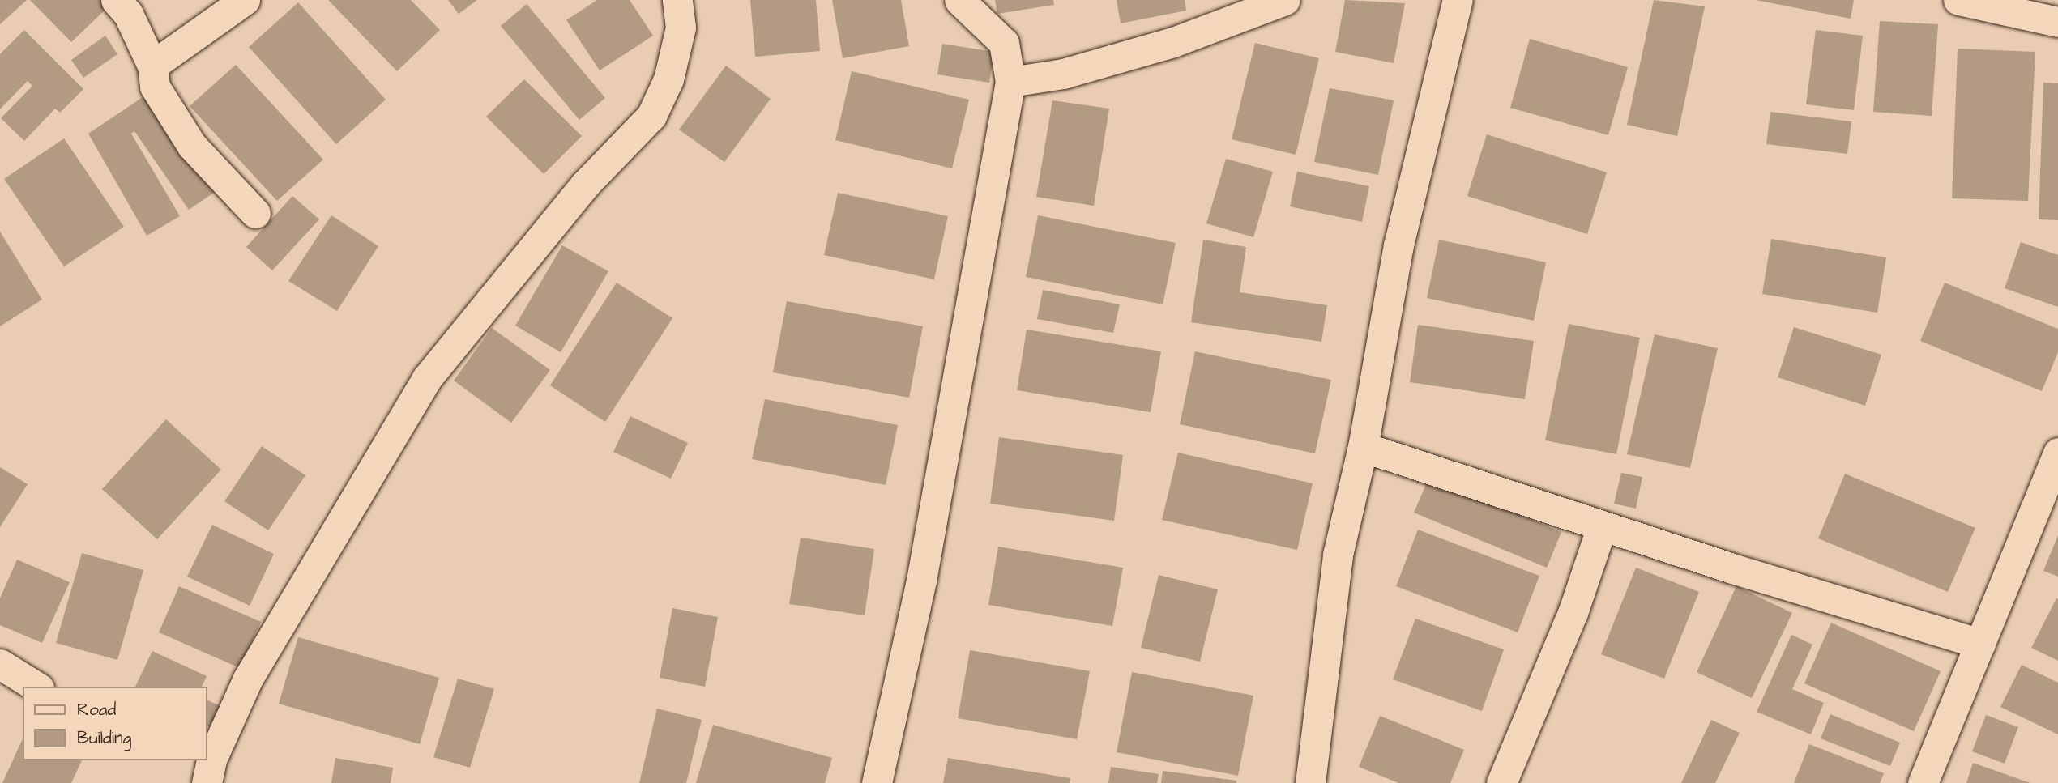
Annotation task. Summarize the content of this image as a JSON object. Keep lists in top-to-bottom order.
{
  "legend": ["Road", "Building"]
}
